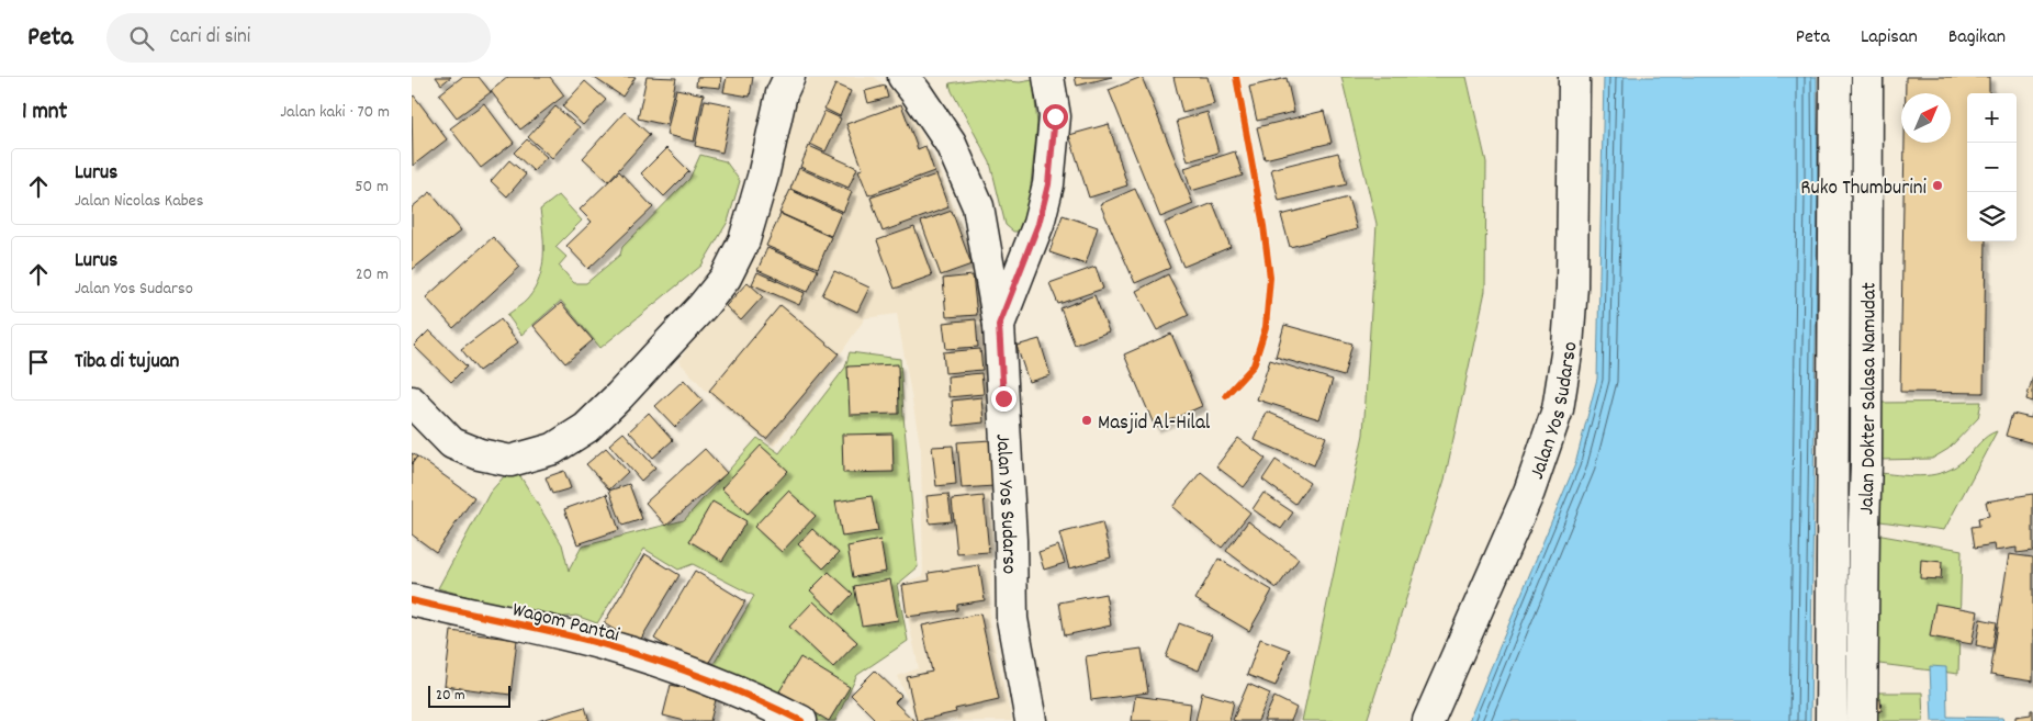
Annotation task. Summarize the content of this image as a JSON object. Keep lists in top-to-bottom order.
{
  "streets": {
    "main road": ["Jalan Dokter Salasa Namudat", "Jalan Yos Sudarso", "Wagom Pantai"]
  },
  "places": ["Ruko Thumburini", "Masjid Al-Hilal"],
  "scale_bar": "20 m",
  "north": "top right",
  "page": {
    "header": "Peta",
    "search": "Cari di sini",
    "nav": ["Peta", "Lapisan", "Bagikan"],
    "heading": ["1 mnt", "Jalan kaki · 70 m"],
    "map_buttons": ["+", "−"],
    "list": [
      ["Lurus", "Jalan Nicolas Kabes", "50 m"],
      ["Lurus", "Jalan Yos Sudarso", "20 m"],
      "Tiba di tujuan"
    ],
    "scale": "20 m"
  }
}
